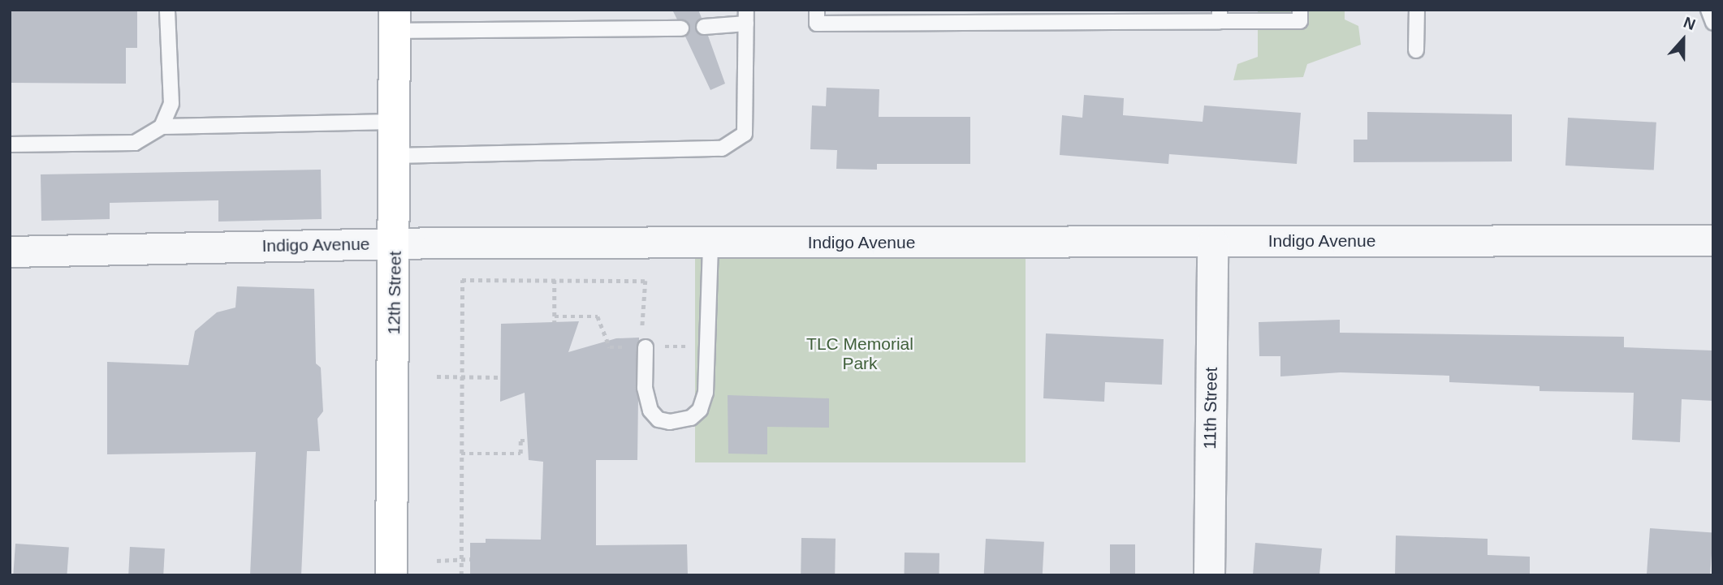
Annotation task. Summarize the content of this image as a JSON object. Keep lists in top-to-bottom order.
{
  "streets": {
    "main road": ["12th Street"],
    "street": ["Indigo Avenue", "11th Street"]
  },
  "crossings": [
    ["Indigo Avenue", "12th Street"],
    ["Indigo Avenue", "11th Street"]
  ],
  "parks": ["TLC Memorial Park"],
  "north": "top"
}
